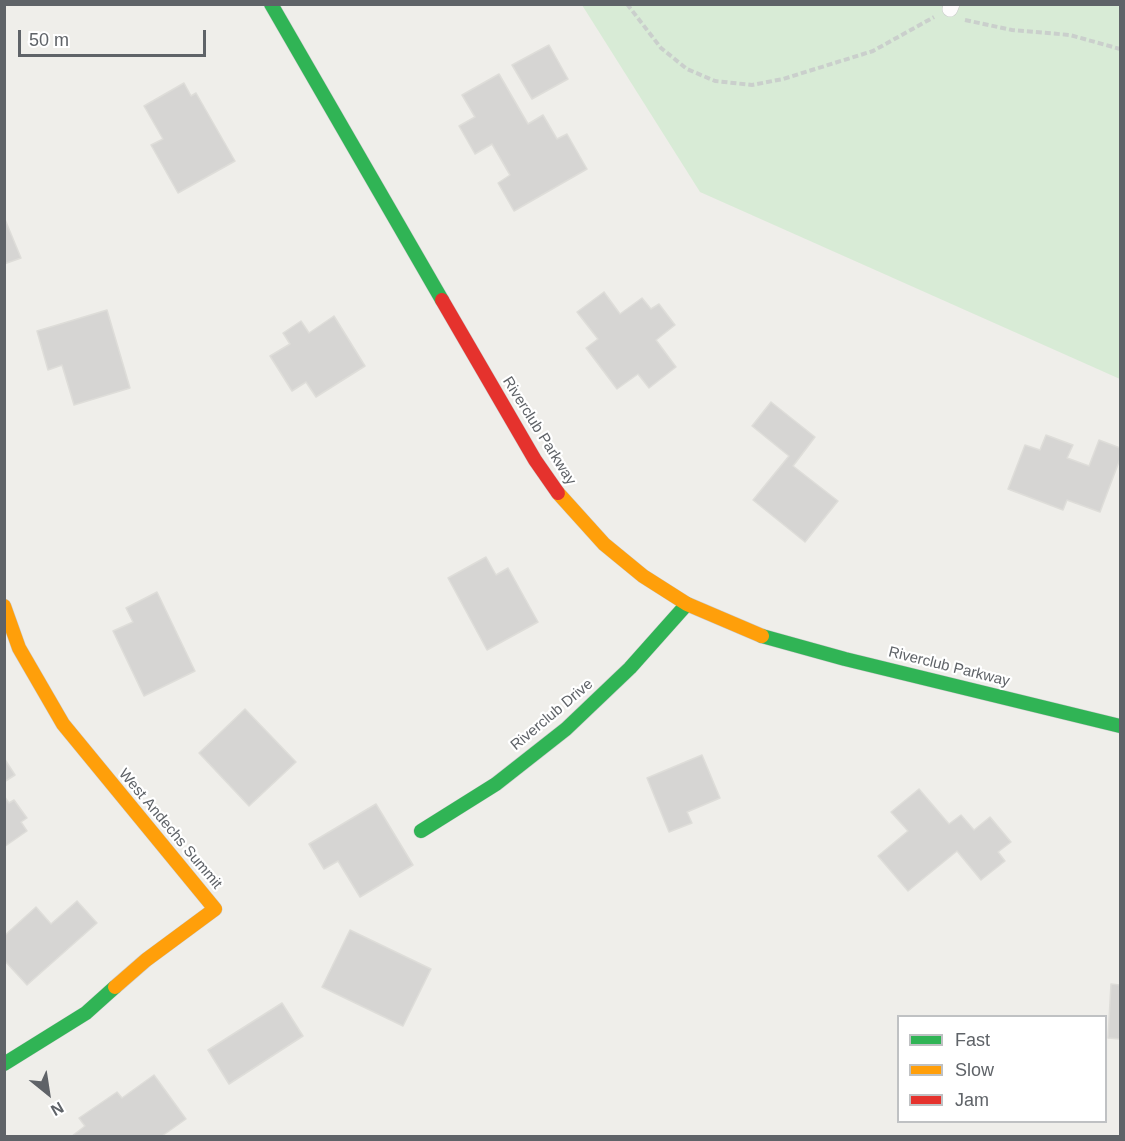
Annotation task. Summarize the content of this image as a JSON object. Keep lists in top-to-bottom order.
{
  "streets": {
    "street": ["Riverclub Parkway", "Riverclub Drive", "West Andechs Summit"]
  },
  "crossings": [
    ["Riverclub Parkway", "Riverclub Drive"]
  ],
  "legend": ["Fast", "Slow", "Jam"],
  "scale_bar": "50 m",
  "north": "bottom right"
}
